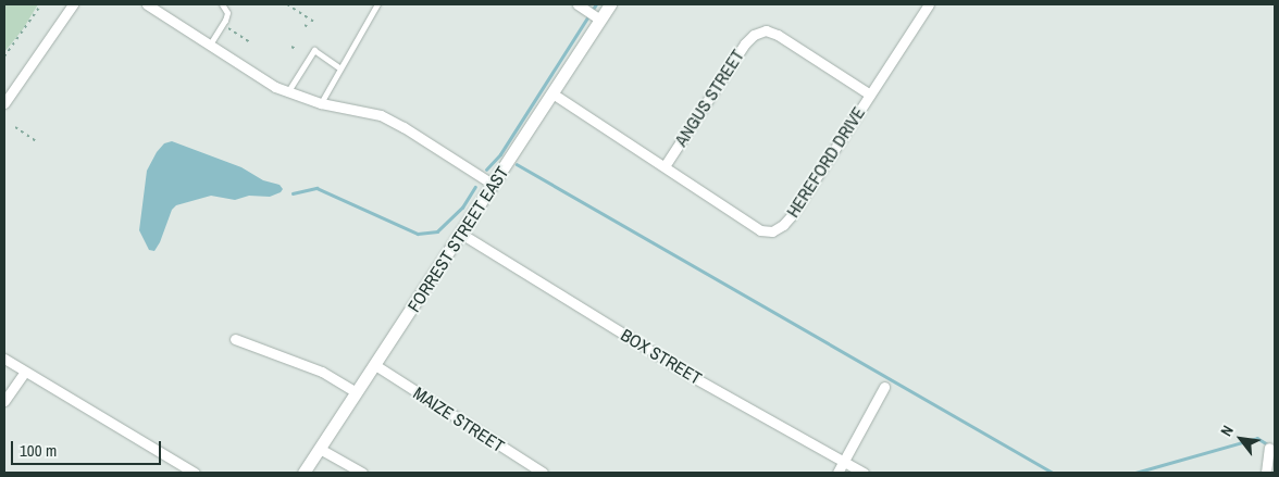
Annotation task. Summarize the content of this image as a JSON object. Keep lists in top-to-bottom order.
{
  "streets": {
    "main road": ["FORREST STREET EAST"],
    "street": [
      "ANGUS STREET",
      "HEREFORD DRIVE",
      "BOX STREET",
      "MAIZE STREET"
    ]
  },
  "crossings": [
    ["ANGUS STREET", "HEREFORD DRIVE"],
    ["HEREFORD DRIVE", "FORREST STREET EAST"],
    ["FORREST STREET EAST", "BOX STREET"],
    ["FORREST STREET EAST", "MAIZE STREET"]
  ],
  "scale_bar": "100 m",
  "north": "top left"
}
